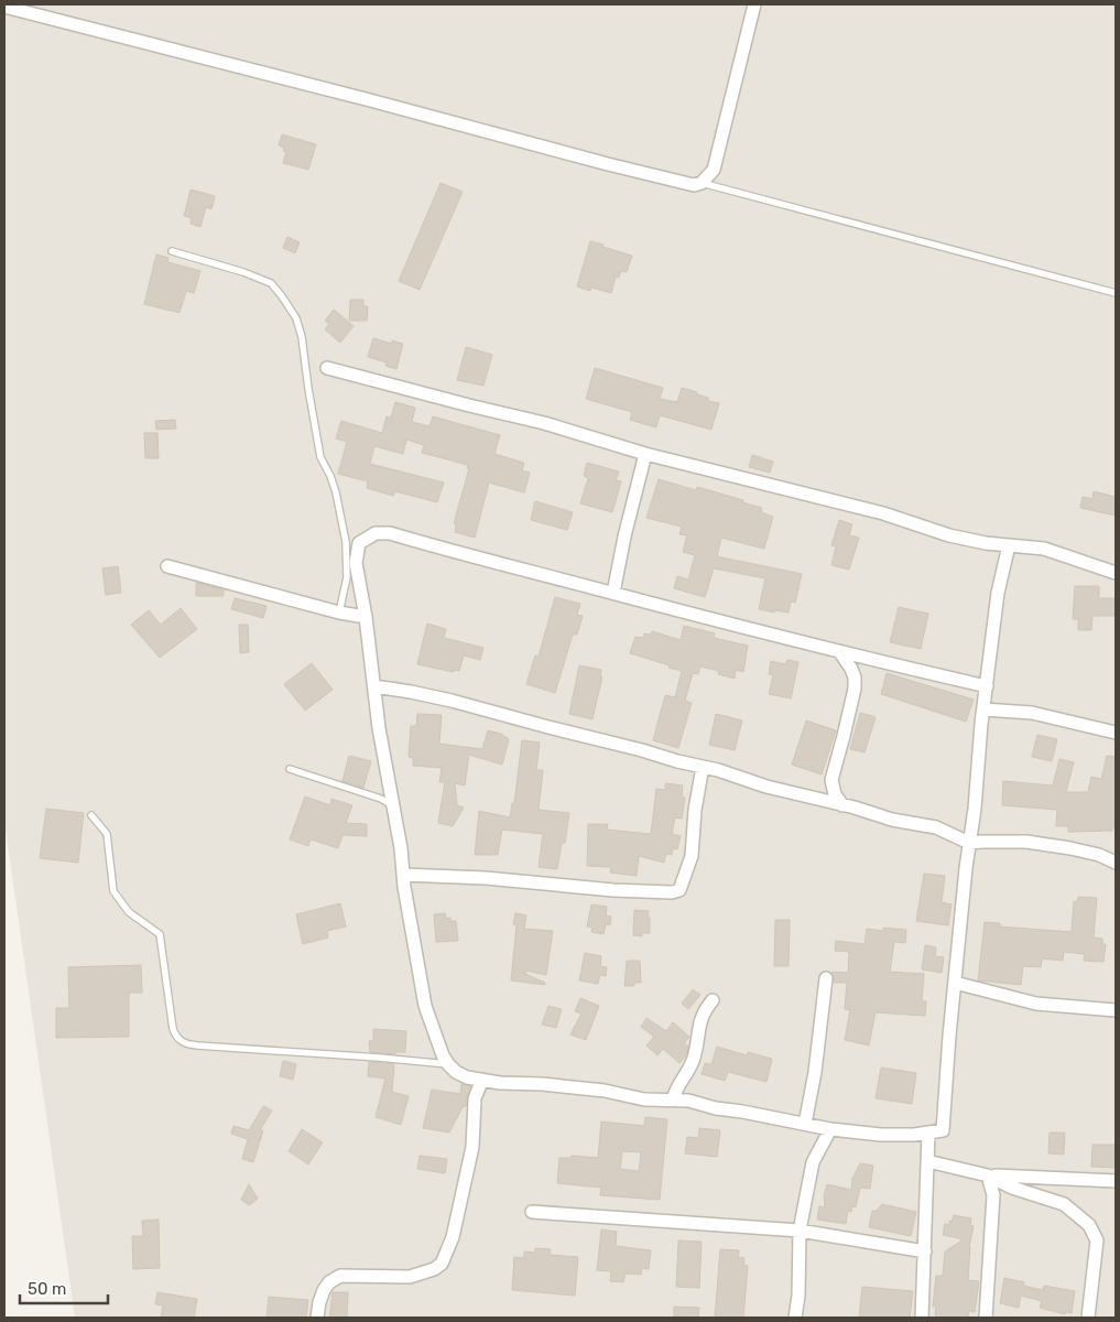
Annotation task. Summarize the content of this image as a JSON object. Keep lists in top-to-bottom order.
{
  "scale_bar": "50 m"
}
